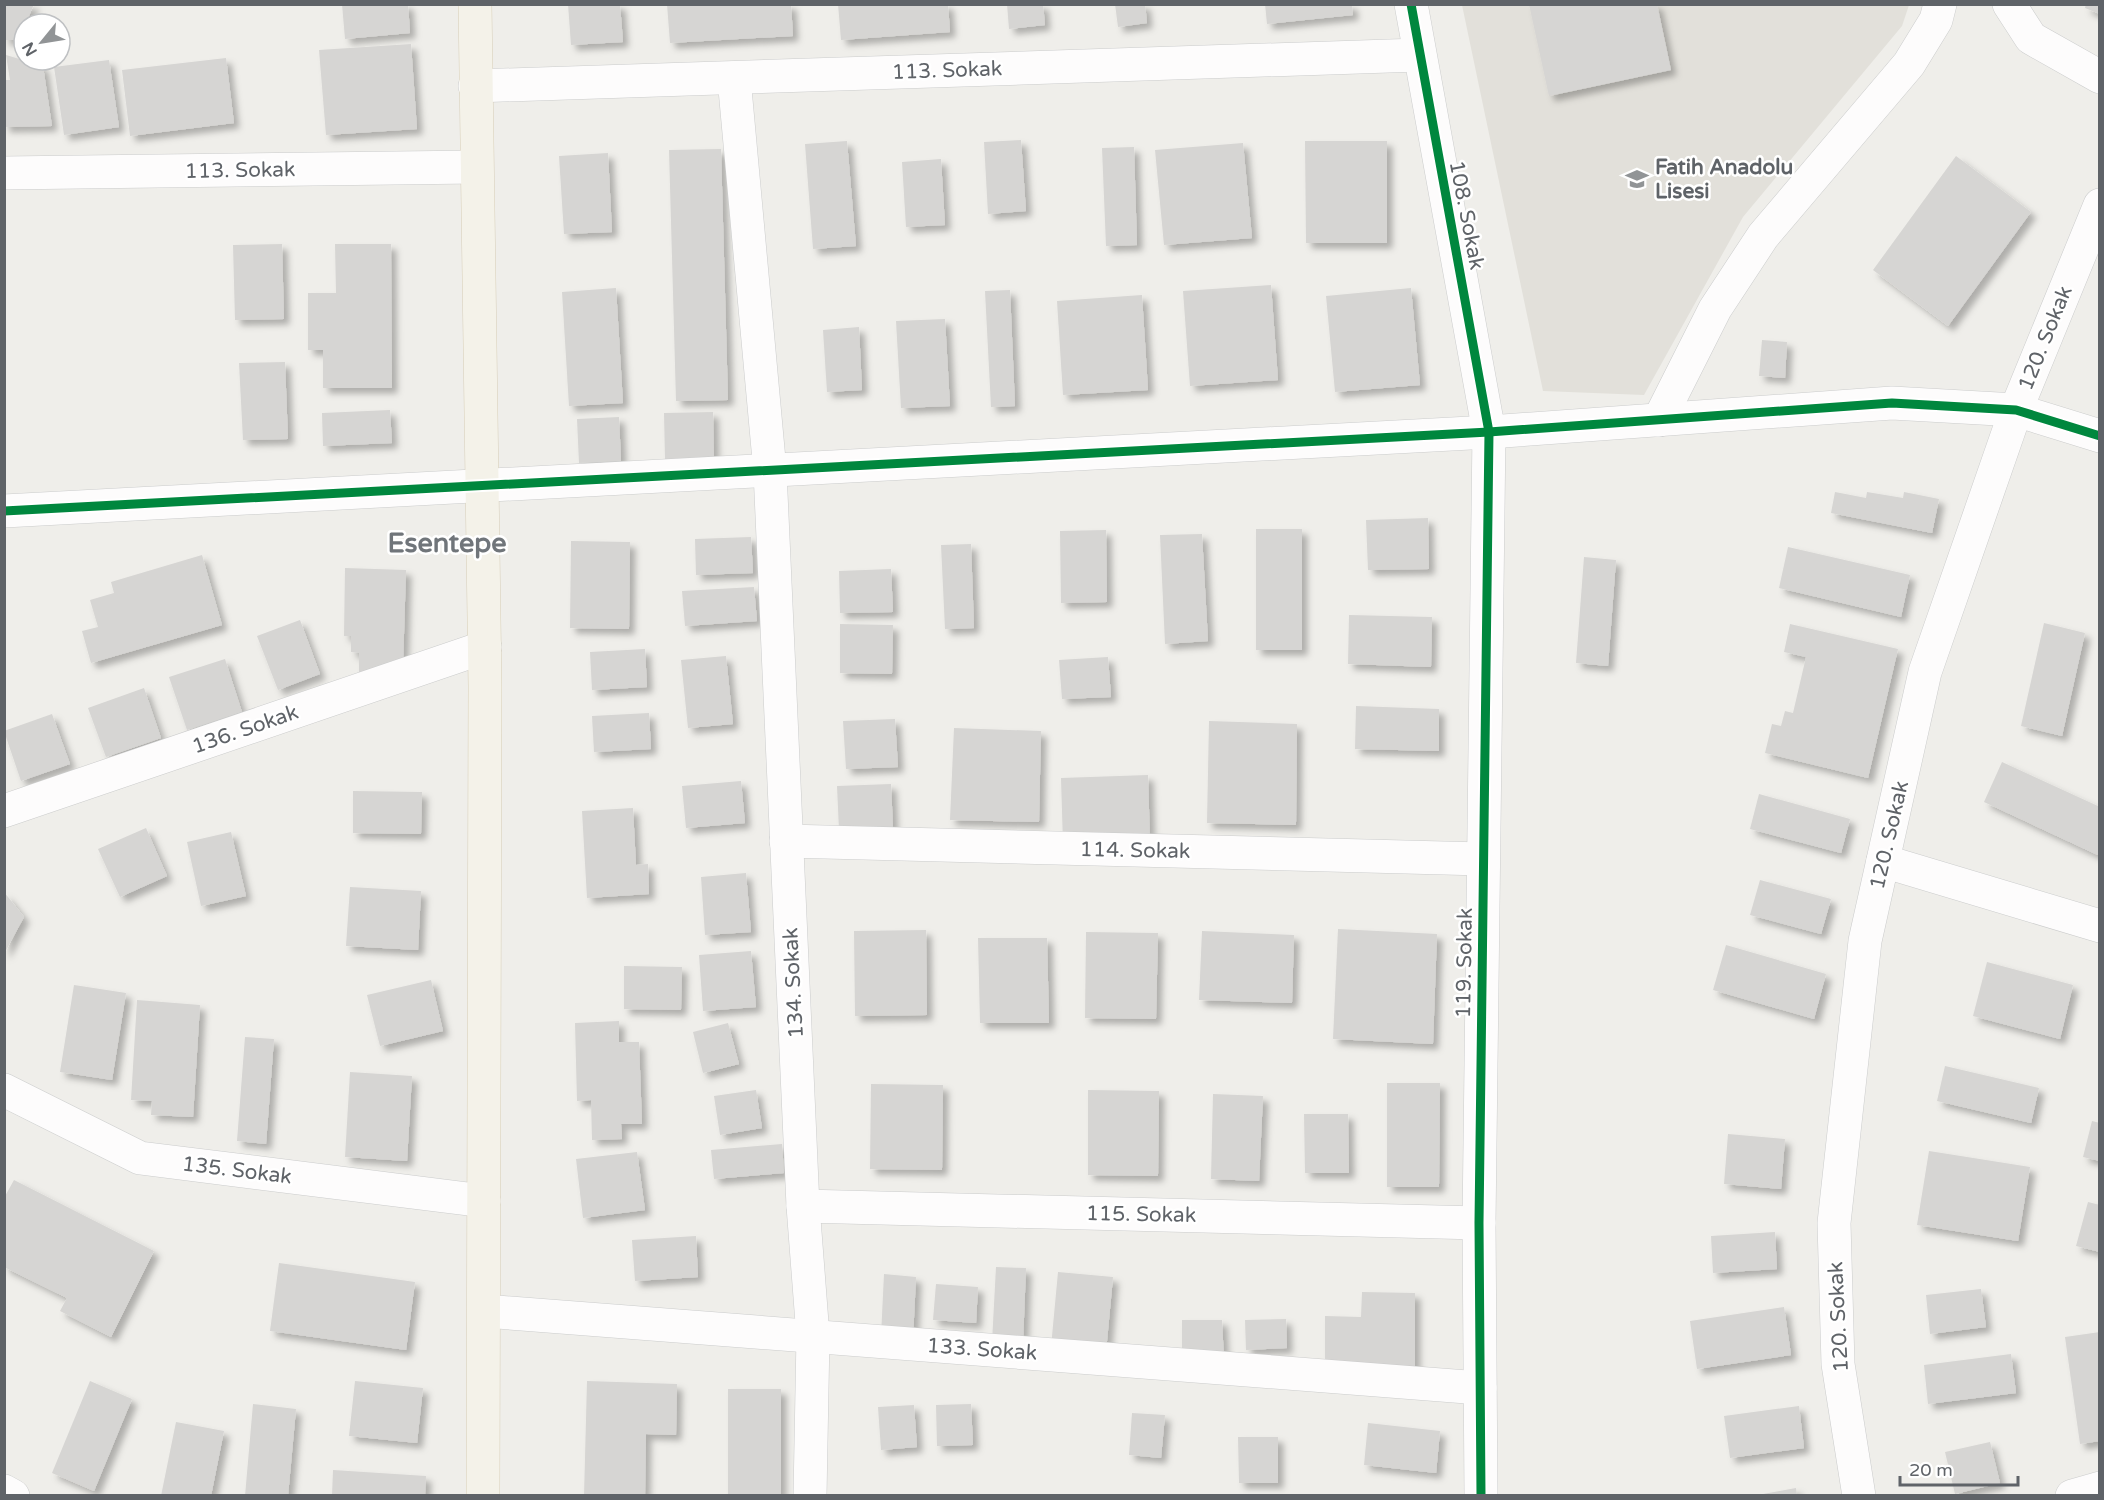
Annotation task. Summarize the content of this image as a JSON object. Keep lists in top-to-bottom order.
{
  "streets": {
    "street": [
      "113. Sokak",
      "108. Sokak",
      "120. Sokak",
      "136. Sokak",
      "114. Sokak",
      "119. Sokak",
      "134. Sokak",
      "135. Sokak",
      "115. Sokak",
      "133. Sokak"
    ]
  },
  "crossings": [
    ["113. Sokak", "108. Sokak"],
    ["113. Sokak", "134. Sokak"],
    ["108. Sokak", "119. Sokak"],
    ["114. Sokak", "119. Sokak"],
    ["114. Sokak", "134. Sokak"],
    ["119. Sokak", "115. Sokak"],
    ["119. Sokak", "133. Sokak"],
    ["134. Sokak", "115. Sokak"],
    ["134. Sokak", "133. Sokak"]
  ],
  "districts": ["Esentepe"],
  "places": {
    "school or university": ["Fatih Anadolu Lisesi"]
  },
  "scale_bar": "20 m",
  "north": "bottom left"
}
